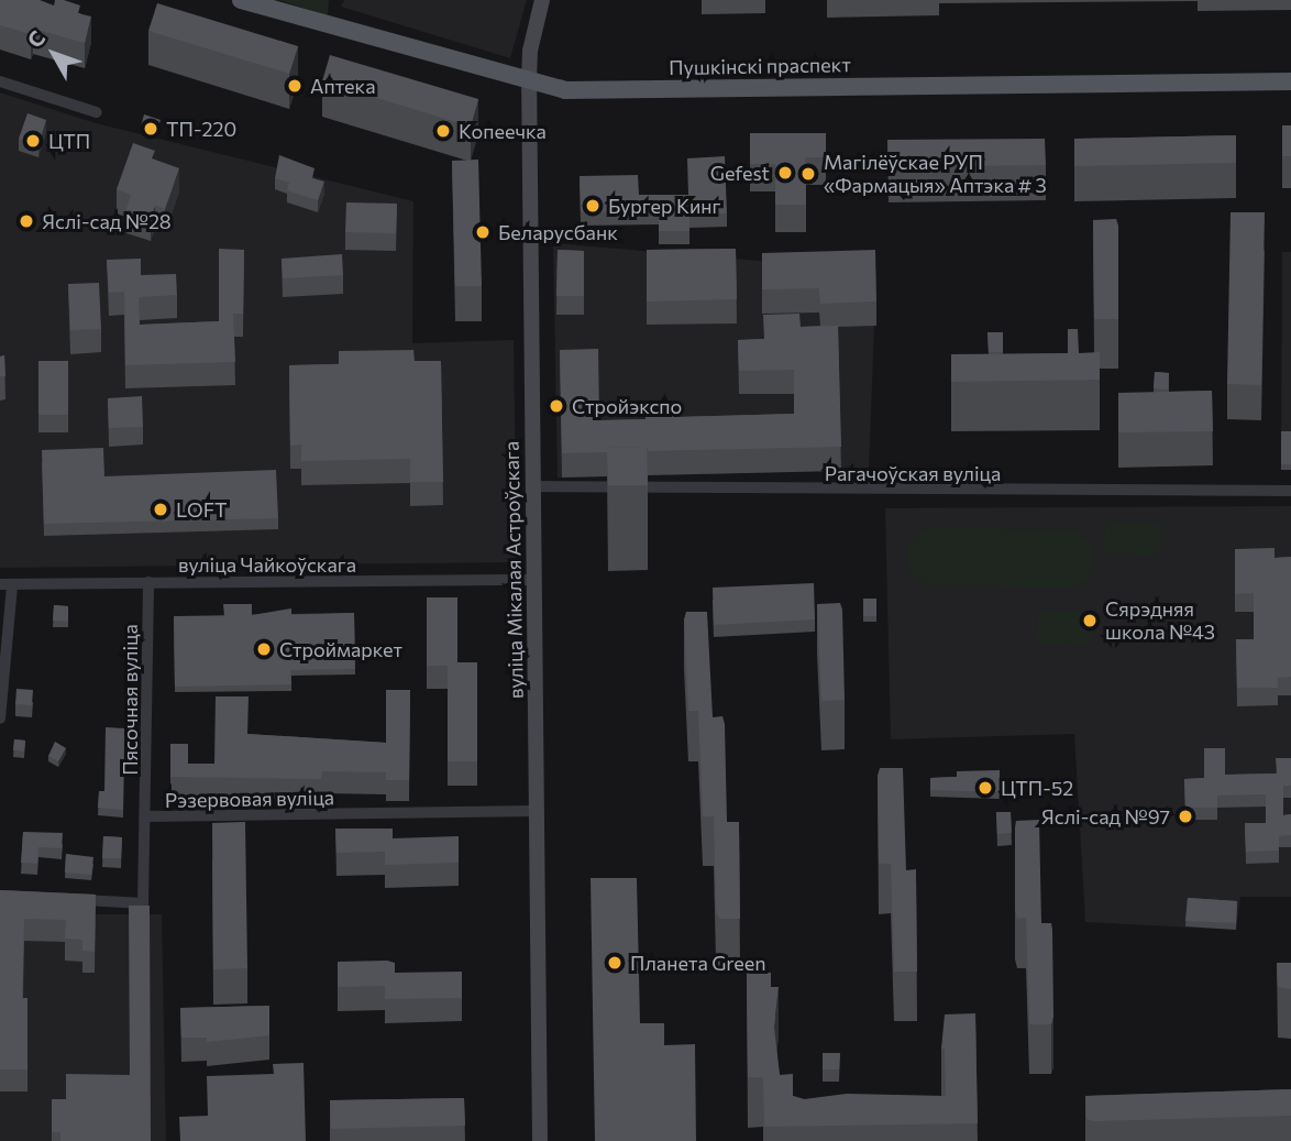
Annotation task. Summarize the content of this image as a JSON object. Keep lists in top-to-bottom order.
{
  "streets": {
    "main road": ["Пушкінскі праспект", "вуліца Мікалая Астроўскага"],
    "street": [
      "Рагачоўская вуліца",
      "вуліца Чайкоўскага",
      "Пясочная вуліца",
      "Рэзервовая вуліца"
    ]
  },
  "crossings": [
    ["Пушкінскі праспект", "вуліца Мікалая Астроўскага"],
    ["Рагачоўская вуліца", "вуліца Мікалая Астроўскага"],
    ["вуліца Чайкоўскага", "вуліца Мікалая Астроўскага"],
    ["вуліца Чайкоўскага", "Пясочная вуліца"],
    ["вуліца Мікалая Астроўскага", "Рэзервовая вуліца"],
    ["Пясочная вуліца", "Рэзервовая вуліца"]
  ],
  "places": [
    "Аптека",
    "ТП-220",
    "Копеечка",
    "ЦТП",
    "Gefest",
    "Магілёўскае РУП «Фармацыя» Аптэка # 3",
    "Бургер Кинг",
    "Яслі-сад №28",
    "Беларусбанк",
    "Стройэкспо",
    "LOFT",
    "Сярэдняя школа №43",
    "Строймаркет",
    "ЦТП-52",
    "Яслі-сад №97",
    "Планета Green"
  ],
  "north": "top left"
}
